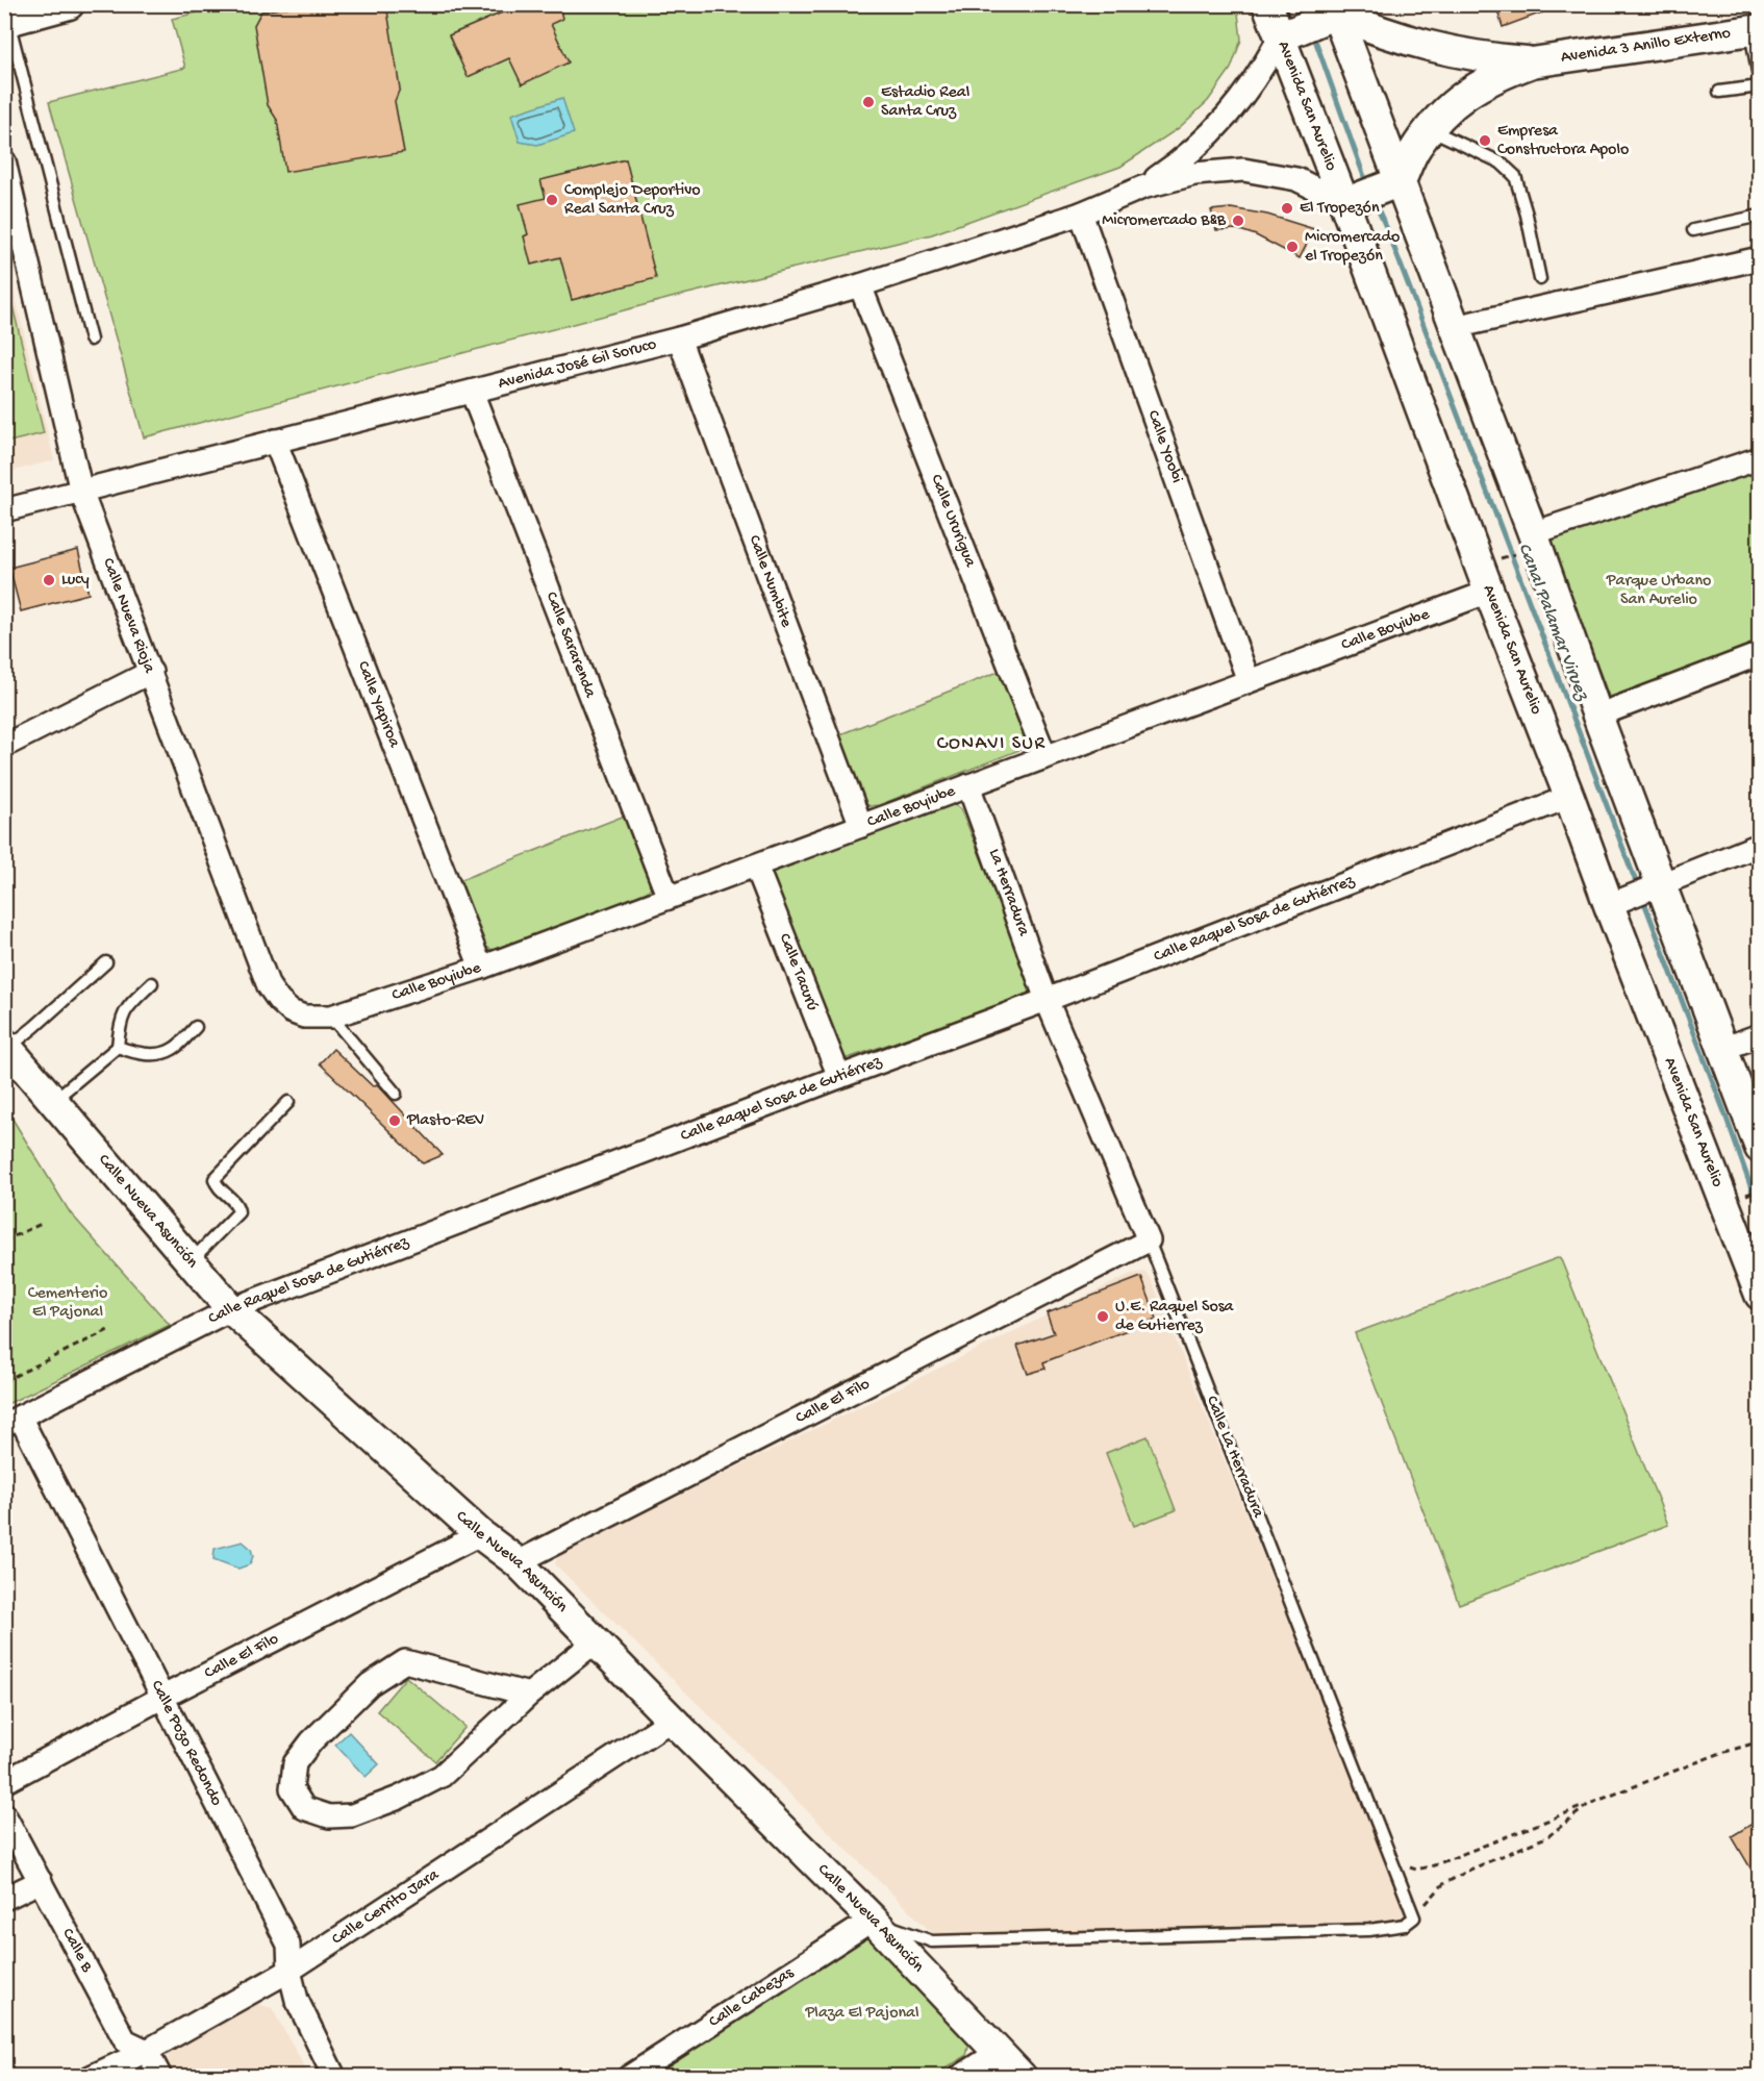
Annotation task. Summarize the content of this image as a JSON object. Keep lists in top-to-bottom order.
{
  "streets": {
    "main road": ["Avenida 3 Anillo Externo", "Avenida San Aurelio", "Calle Nueva Asunción"],
    "street": [
      "Avenida José Gil Soruco",
      "Calle Yoobi",
      "Calle Ururigua",
      "Calle Numbite",
      "Calle Nueva Rioja",
      "Calle Boyiube",
      "Calle Sararenda",
      "Calle Yapiroa",
      "La Herradura",
      "Calle Raquel Sosa de Gutiérrez",
      "Calle Tacurú",
      "Calle El Filo",
      "Calle La Herradura",
      "Calle Pozo Redondo",
      "Calle Cerrito Jara",
      "Calle B",
      "Calle Cabezas"
    ]
  },
  "crossings": [
    ["Avenida San Aurelio", "Avenida José Gil Soruco"],
    ["Avenida San Aurelio", "Calle Boyiube"],
    ["Avenida San Aurelio", "Calle Raquel Sosa de Gutiérrez"],
    ["Avenida José Gil Soruco", "Calle Yoobi"],
    ["Avenida José Gil Soruco", "Calle Ururigua"],
    ["Avenida José Gil Soruco", "Calle Numbite"],
    ["Avenida José Gil Soruco", "Calle Nueva Rioja"],
    ["Avenida José Gil Soruco", "Calle Sararenda"],
    ["Avenida José Gil Soruco", "Calle Yapiroa"],
    ["Calle Yoobi", "Calle Boyiube"],
    ["Calle Ururigua", "Calle Boyiube"],
    ["Calle Numbite", "Calle Boyiube"],
    ["Calle Nueva Rioja", "Calle Boyiube"],
    ["Calle Boyiube", "Calle Sararenda"],
    ["Calle Boyiube", "Calle Yapiroa"],
    ["Calle Boyiube", "La Herradura"],
    ["Calle Boyiube", "Calle Tacurú"],
    ["La Herradura", "Calle Raquel Sosa de Gutiérrez"],
    ["La Herradura", "Calle La Herradura"],
    ["Calle Raquel Sosa de Gutiérrez", "Calle Tacurú"],
    ["Calle Raquel Sosa de Gutiérrez", "Calle Nueva Asunción"],
    ["Calle Raquel Sosa de Gutiérrez", "Calle La Herradura"],
    ["Calle Raquel Sosa de Gutiérrez", "Calle Pozo Redondo"],
    ["Calle Nueva Asunción", "Calle El Filo"],
    ["Calle Nueva Asunción", "Calle Cerrito Jara"],
    ["Calle Nueva Asunción", "Calle Cabezas"],
    ["Calle El Filo", "Calle La Herradura"],
    ["Calle El Filo", "Calle Pozo Redondo"],
    ["Calle Pozo Redondo", "Calle Cerrito Jara"],
    ["Calle Cerrito Jara", "Calle B"]
  ],
  "districts": ["CONAVI SUR"],
  "water": ["Canal Palamar Viruez"],
  "parks": ["Parque Urbano San Aurelio", "Cementerio El Pajonal", "Plaza El Pajonal"],
  "places": [
    "Estadio Real Santa Cruz",
    "Empresa Constructora Apolo",
    "Complejo Deportivo Real Santa Cruz",
    "El Tropezón",
    "Micromercado B&B",
    "Micromercado el Tropezón",
    "Lucy",
    "Plasto-REV",
    "U.E. Raquel Sosa de Gutierrez"
  ]
}
